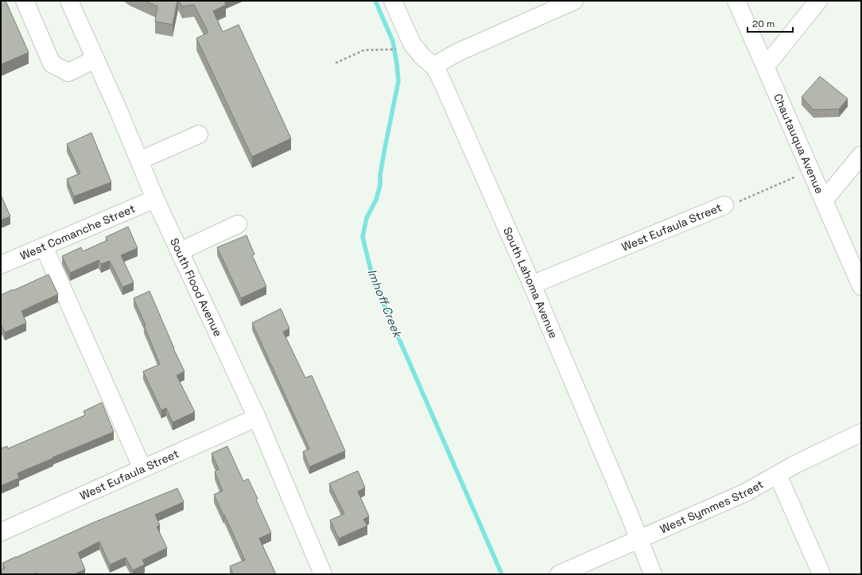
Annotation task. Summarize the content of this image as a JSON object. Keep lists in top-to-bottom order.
{
  "streets": {
    "street": [
      "Chautauqua Avenue",
      "West Eufaula Street",
      "West Comanche Street",
      "South Lahoma Avenue",
      "South Flood Avenue",
      "West Symmes Street"
    ]
  },
  "crossings": [
    ["Chautauqua Avenue", "West Eufaula Street"],
    ["West Eufaula Street", "South Lahoma Avenue"],
    ["West Eufaula Street", "South Flood Avenue"],
    ["West Comanche Street", "South Flood Avenue"],
    ["South Lahoma Avenue", "West Symmes Street"]
  ],
  "water": ["Imhoff Creek"],
  "scale_bar": "20 m"
}
